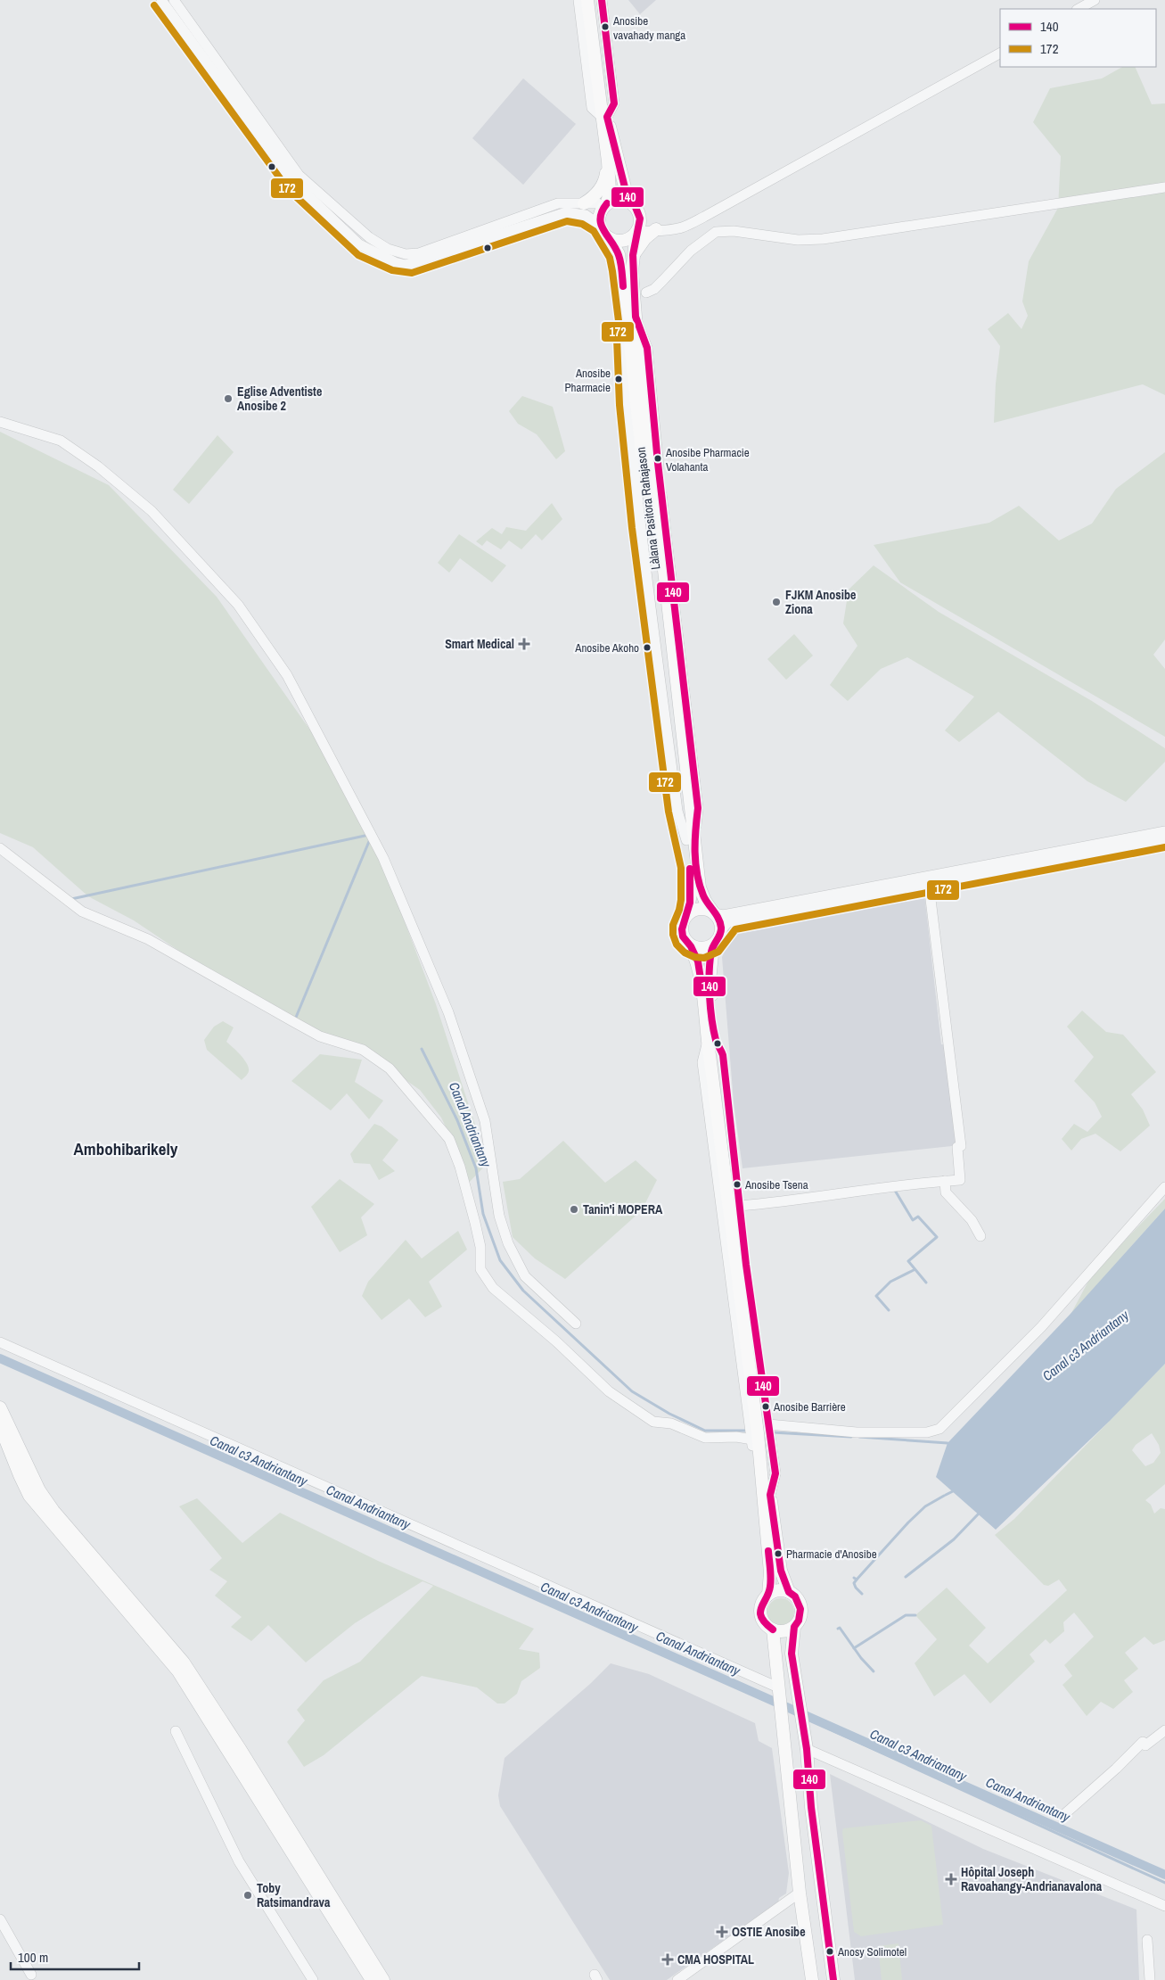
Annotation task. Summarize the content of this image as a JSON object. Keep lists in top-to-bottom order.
{
  "streets": {
    "main road": ["Làlana Pasitora Rahajason"]
  },
  "districts": ["Ambohibarikely"],
  "water": ["Canal Andriantany", "Canal c3 Andriantany"],
  "places": {
    "other": [
      "Anosibe vavahady manga",
      "Anosibe Pharmacie",
      "Eglise Adventiste Anosibe 2",
      "Anosibe Pharmacie Volahanta",
      "FJKM Anosibe Ziona",
      "Anosibe Akoho",
      "Anosibe Tsena",
      "Tanin'i MOPERA",
      "Anosibe Barrière",
      "Pharmacie d'Anosibe",
      "Toby Ratsimandrava",
      "Anosy Solimotel"
    ],
    "health": [
      "Smart Medical",
      "Hôpital Joseph Ravoahangy-Andrianavalona",
      "OSTIE Anosibe",
      "CMA HOSPITAL"
    ]
  },
  "lines": ["transit line 140", "transit line 172"],
  "legend": ["140", "172"],
  "scale_bar": "100 m"
}
